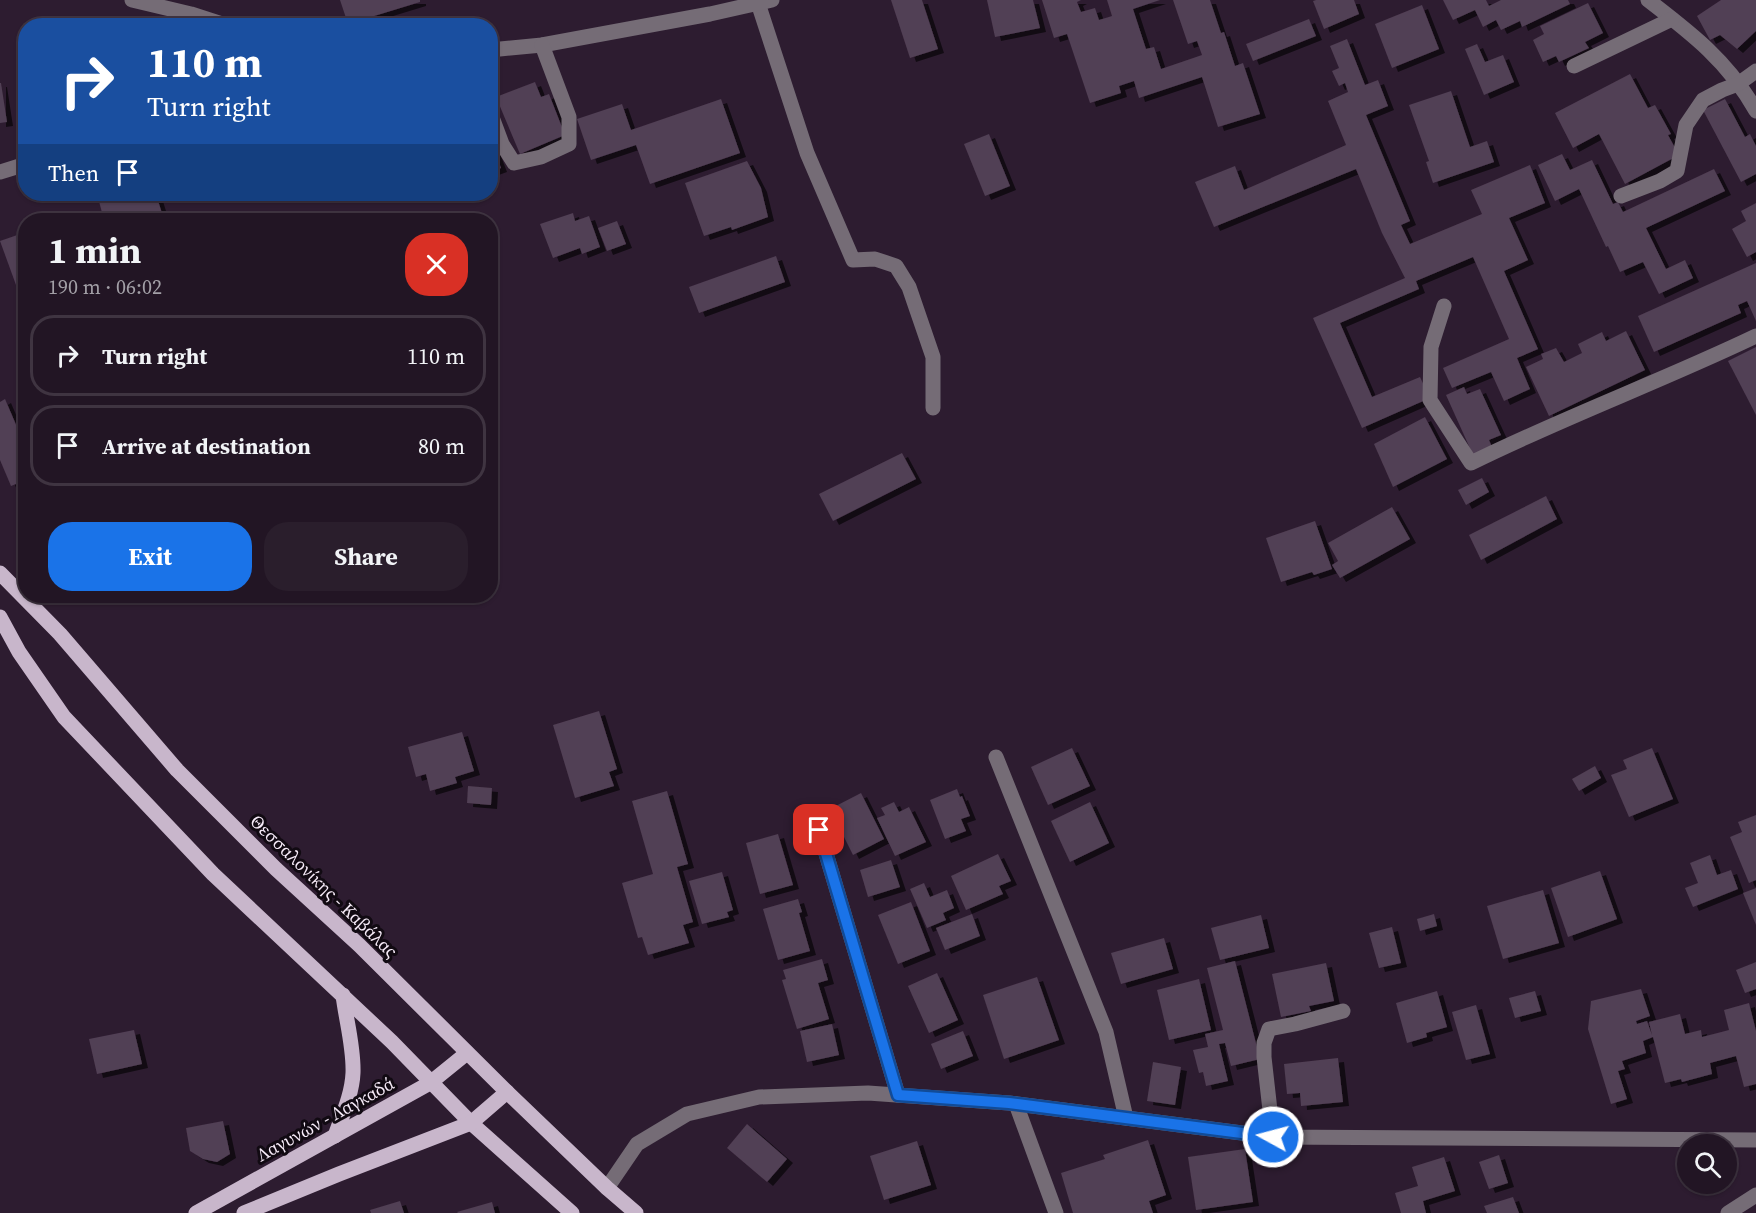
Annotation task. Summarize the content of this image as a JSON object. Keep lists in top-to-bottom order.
{
  "streets": {
    "main road": ["Θεσσαλονίκης - Καβάλας", "Λαγυνών - Λαγκαδά"]
  },
  "crossings": [
    ["Θεσσαλονίκης - Καβάλας", "Λαγυνών - Λαγκαδά"]
  ],
  "page": {
    "turn": ["110 m", "Turn right"],
    "then": "Then",
    "heading": ["1 min", "190 m · 06:02"],
    "list": [
      {
        "name": "Turn right",
        "value": "110 m"
      },
      {
        "name": "Arrive at destination",
        "value": "80 m"
      }
    ],
    "buttons": ["Exit", "Share"]
  }
}
